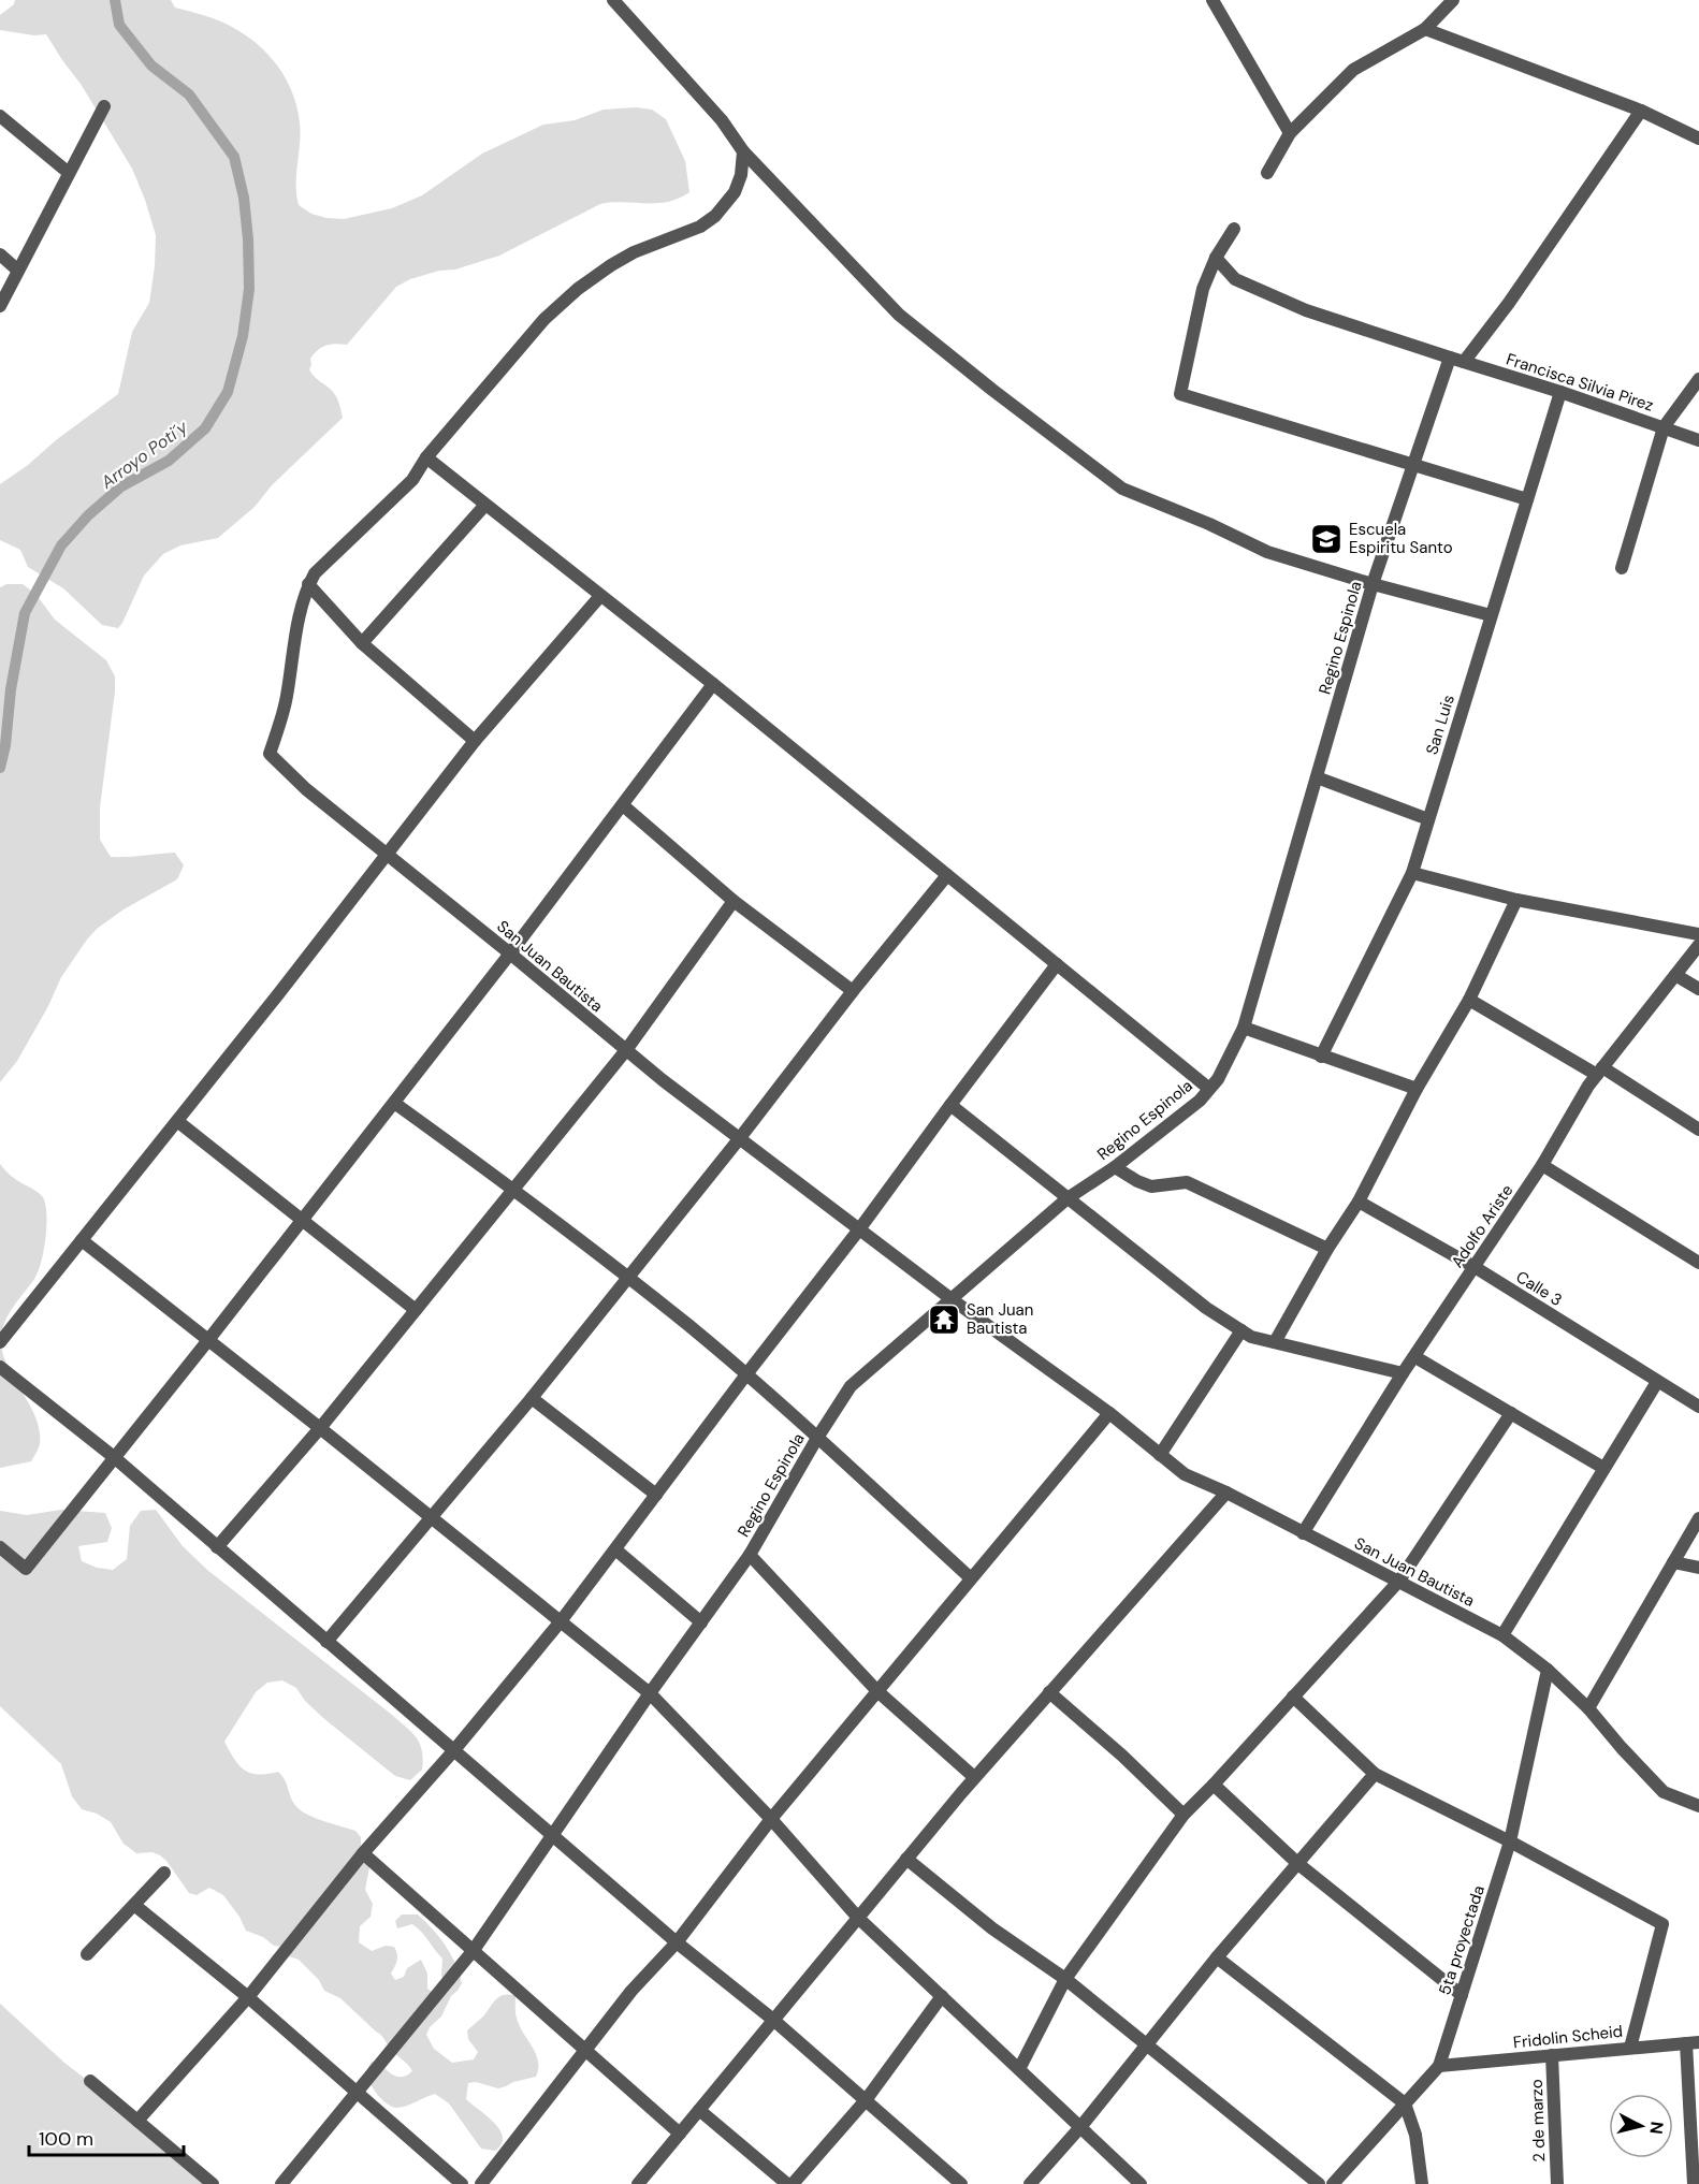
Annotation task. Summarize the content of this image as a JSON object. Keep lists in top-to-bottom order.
{
  "streets": {
    "street": [
      "Francisca Silvia Pirez",
      "Regino Espinola",
      "San Luis",
      "San Juan Bautista",
      "Adolfo Ariste",
      "Calle 3",
      "5ta proyectada",
      "Fridolin Scheid",
      "2 de marzo"
    ]
  },
  "crossings": [
    ["Francisca Silvia Pirez", "Regino Espinola"],
    ["Francisca Silvia Pirez", "San Luis"],
    ["Regino Espinola", "San Juan Bautista"],
    ["San Juan Bautista", "Adolfo Ariste"],
    ["San Juan Bautista", "5ta proyectada"],
    ["Adolfo Ariste", "Calle 3"],
    ["5ta proyectada", "Fridolin Scheid"],
    ["Fridolin Scheid", "2 de marzo"]
  ],
  "water": ["Arroyo Poti´y"],
  "places": {
    "school or university": ["Escuela Espiritu Santo"],
    "temple": ["San Juan Bautista"]
  },
  "scale_bar": "100 m",
  "north": "right"
}
